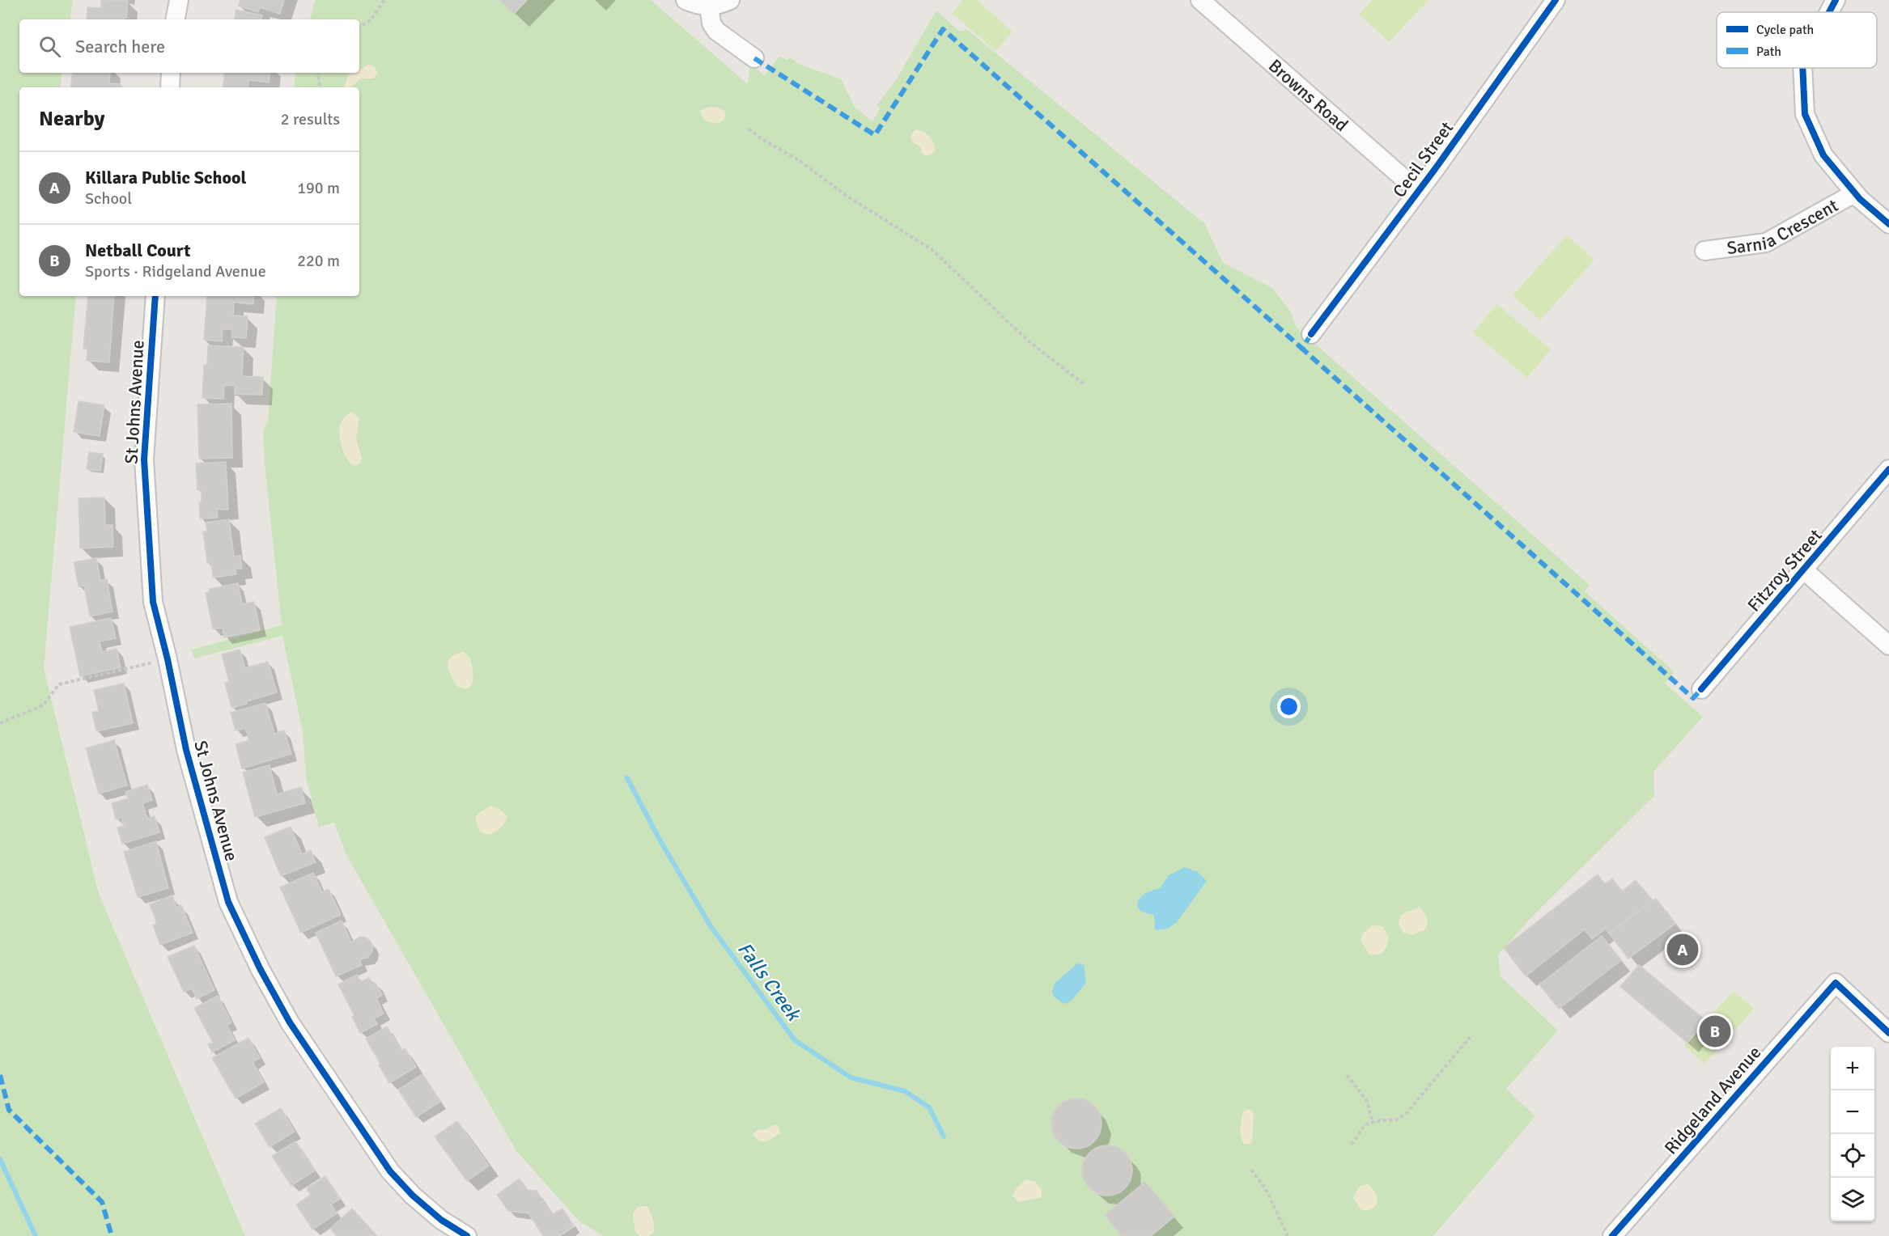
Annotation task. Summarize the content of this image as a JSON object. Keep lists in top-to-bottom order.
{
  "streets": {
    "street": [
      "Browns Road",
      "Cecil Street",
      "Sarnia Crescent",
      "St Johns Avenue",
      "Fitzroy Street",
      "Ridgeland Avenue"
    ]
  },
  "crossings": [
    ["Browns Road", "Cecil Street"]
  ],
  "water": ["Falls Creek"],
  "legend": ["Cycle path", "Path"],
  "page": {
    "search": "Search here",
    "heading": ["Nearby", "2 results"],
    "list": [
      {
        "mark": "A",
        "name": "Killara Public School",
        "note": "School",
        "value": "190 m"
      },
      {
        "mark": "B",
        "name": "Netball Court",
        "note": "Sports · Ridgeland Avenue",
        "value": "220 m"
      }
    ],
    "pins": ["A", "B"],
    "map_buttons": ["+", "−"]
  }
}
